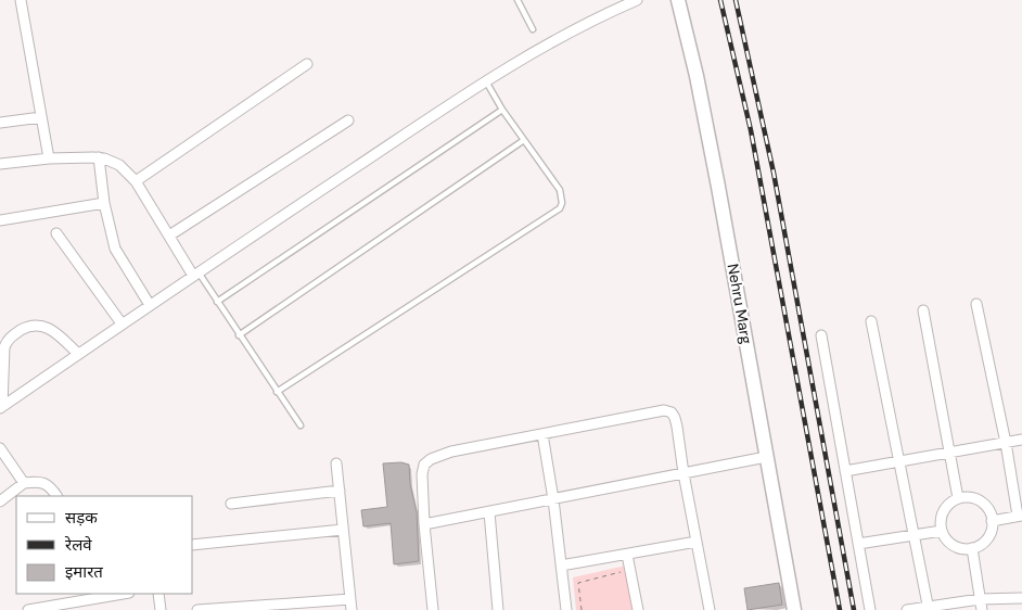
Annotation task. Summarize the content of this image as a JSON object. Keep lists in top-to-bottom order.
{
  "streets": {
    "street": ["Nehru Marg"]
  },
  "legend": ["सड़क", "रेलवे", "इमारत"]
}
